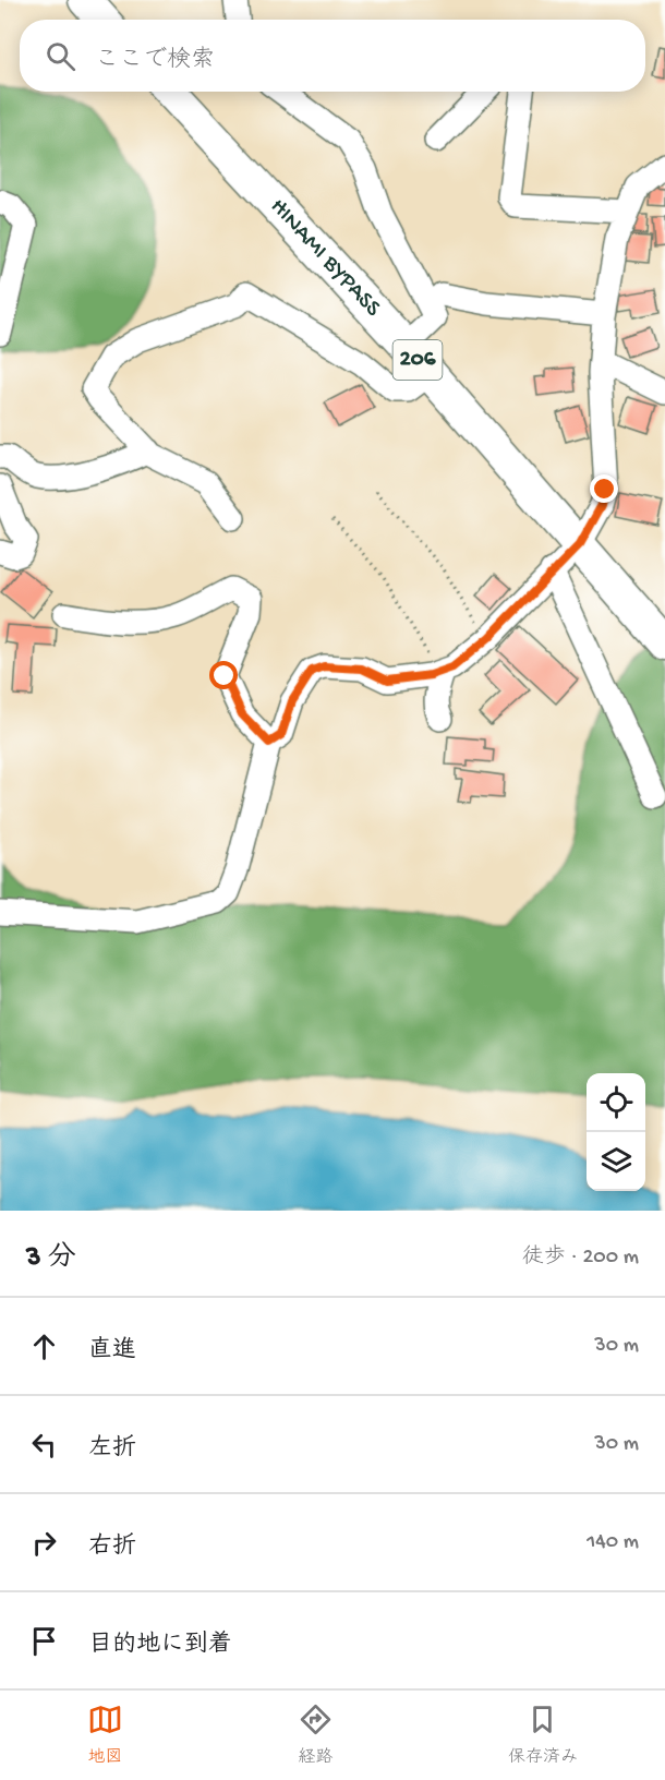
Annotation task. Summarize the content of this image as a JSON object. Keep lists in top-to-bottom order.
{
  "streets": {
    "highway": ["HINAMI BYPASS", "206"]
  },
  "page": {
    "search": "ここで検索",
    "heading": ["3 分", "徒歩 · 200 m"],
    "list": [
      ["直進", "30 m"],
      ["左折", "30 m"],
      ["右折", "140 m"],
      "目的地に到着"
    ],
    "nav": ["地図", "経路", "保存済み"]
  }
}
